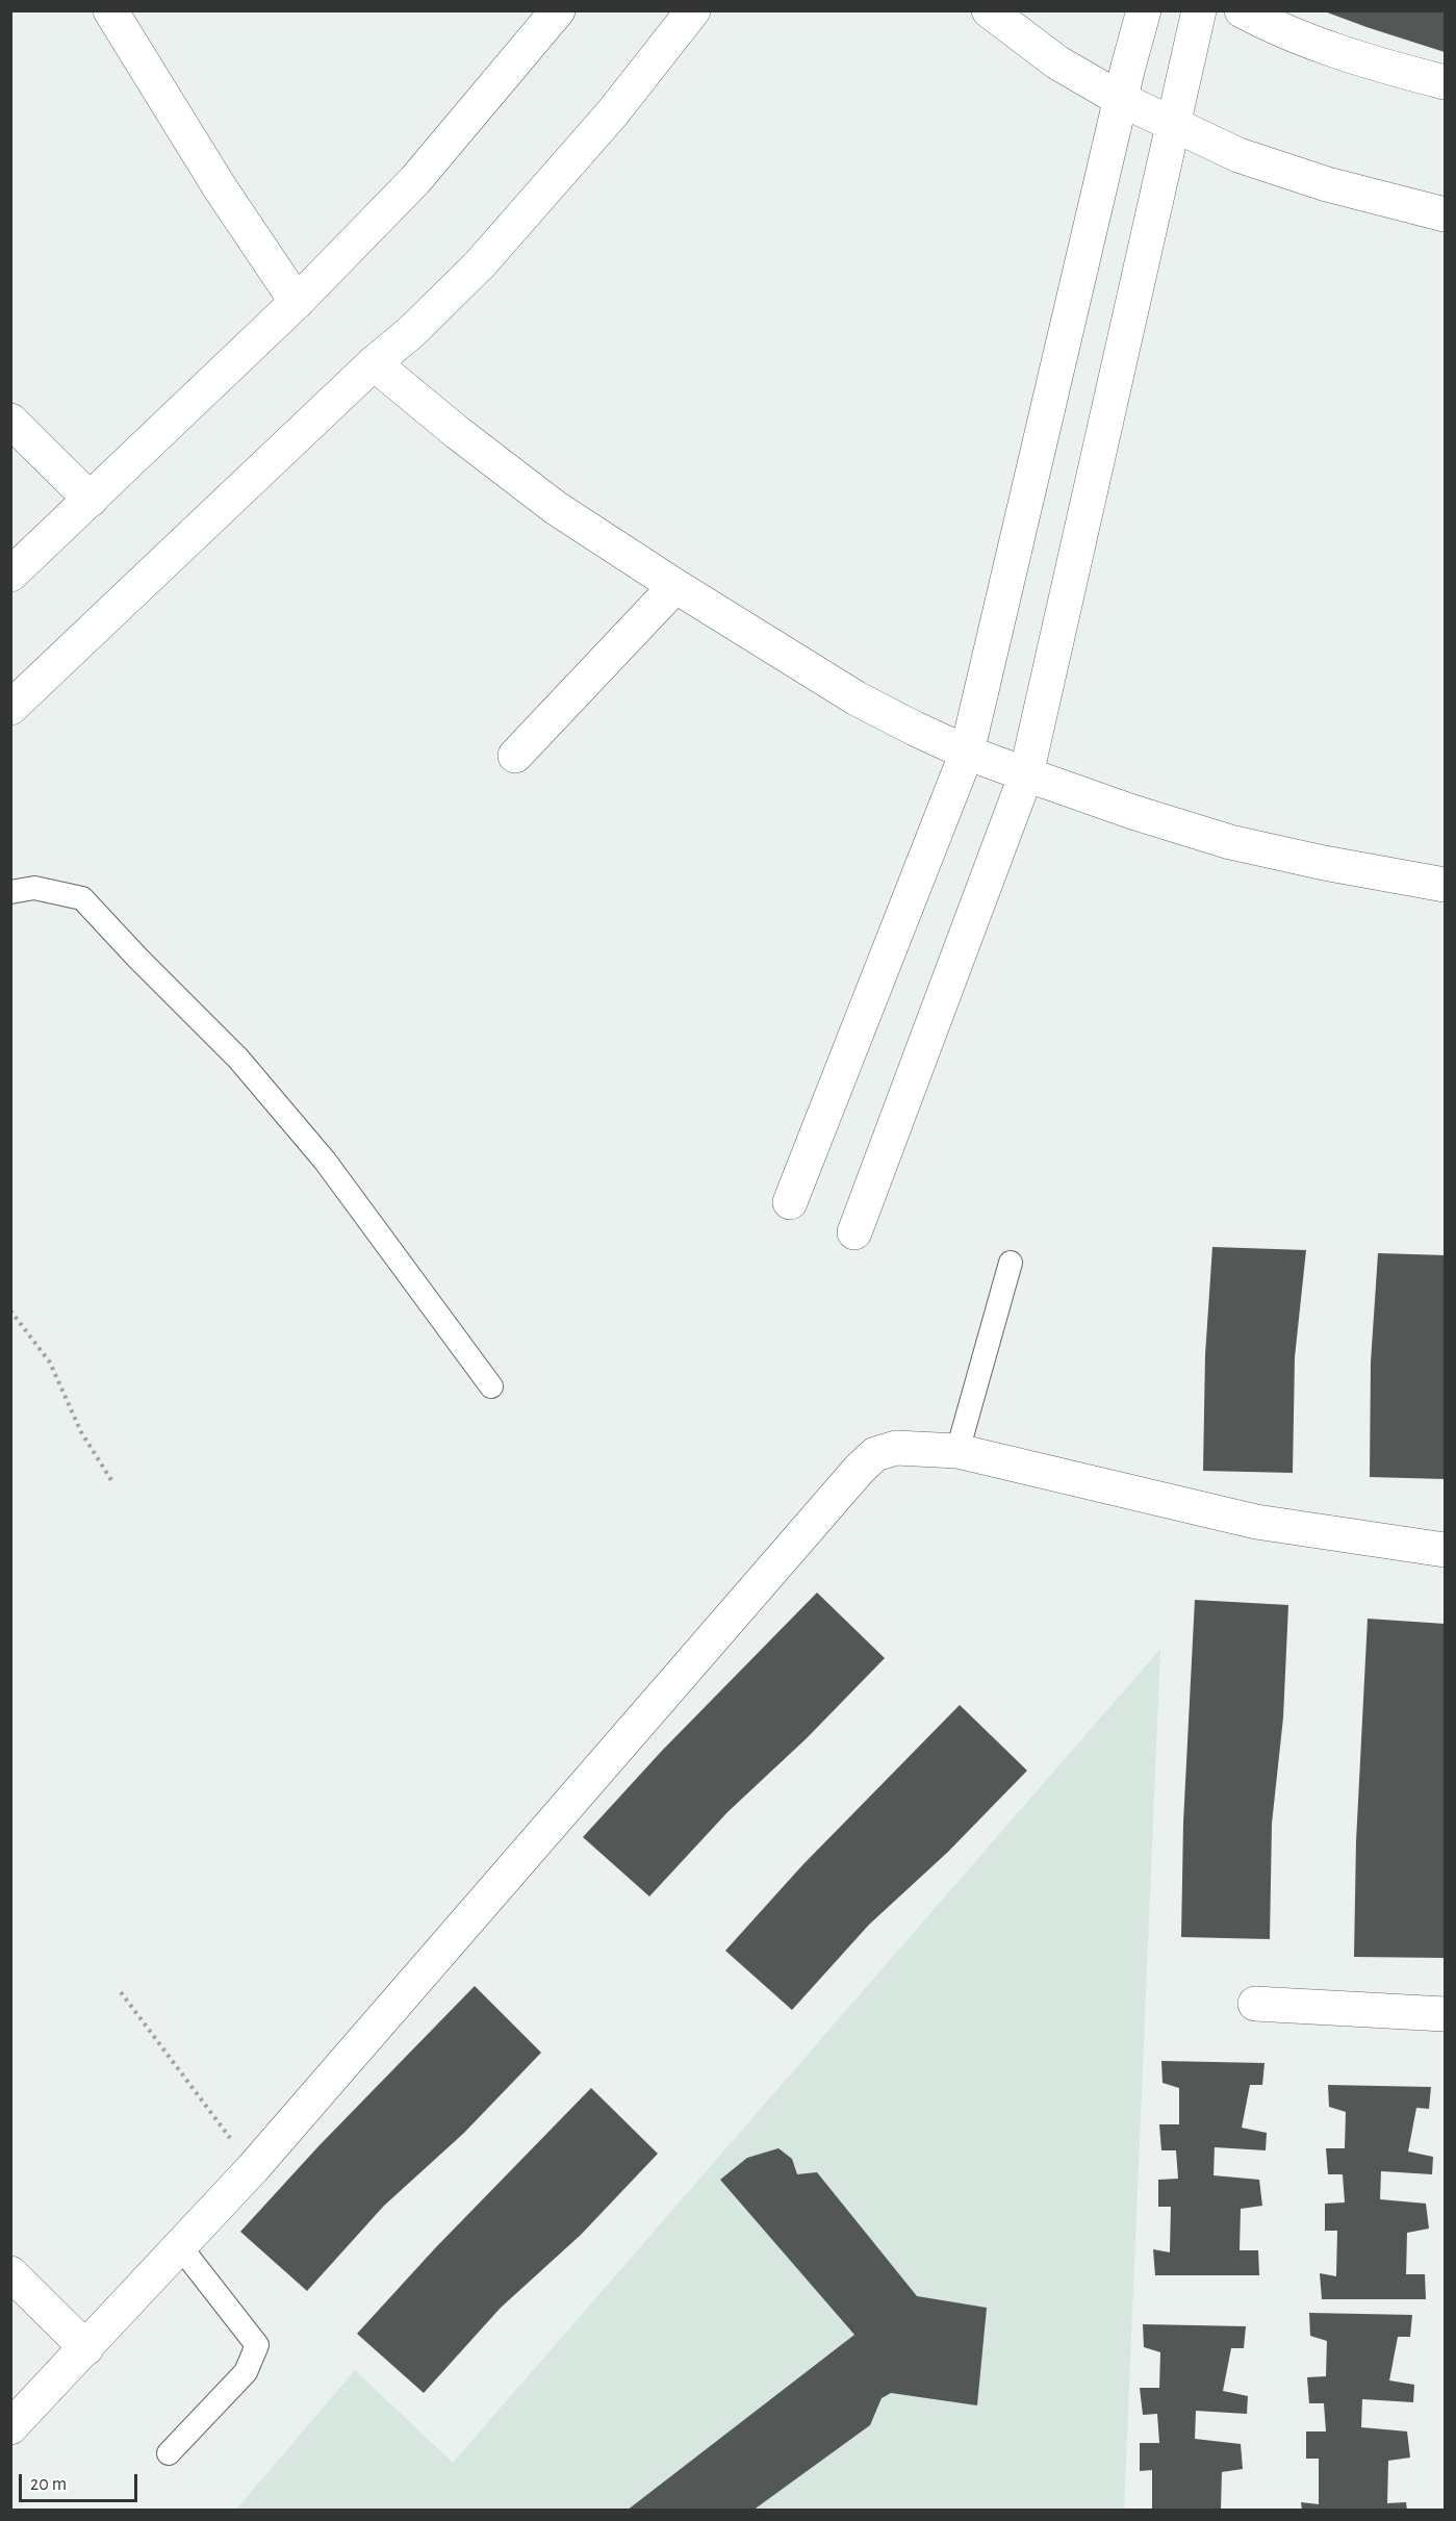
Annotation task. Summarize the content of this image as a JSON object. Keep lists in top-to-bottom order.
{
  "scale_bar": "20 m"
}
